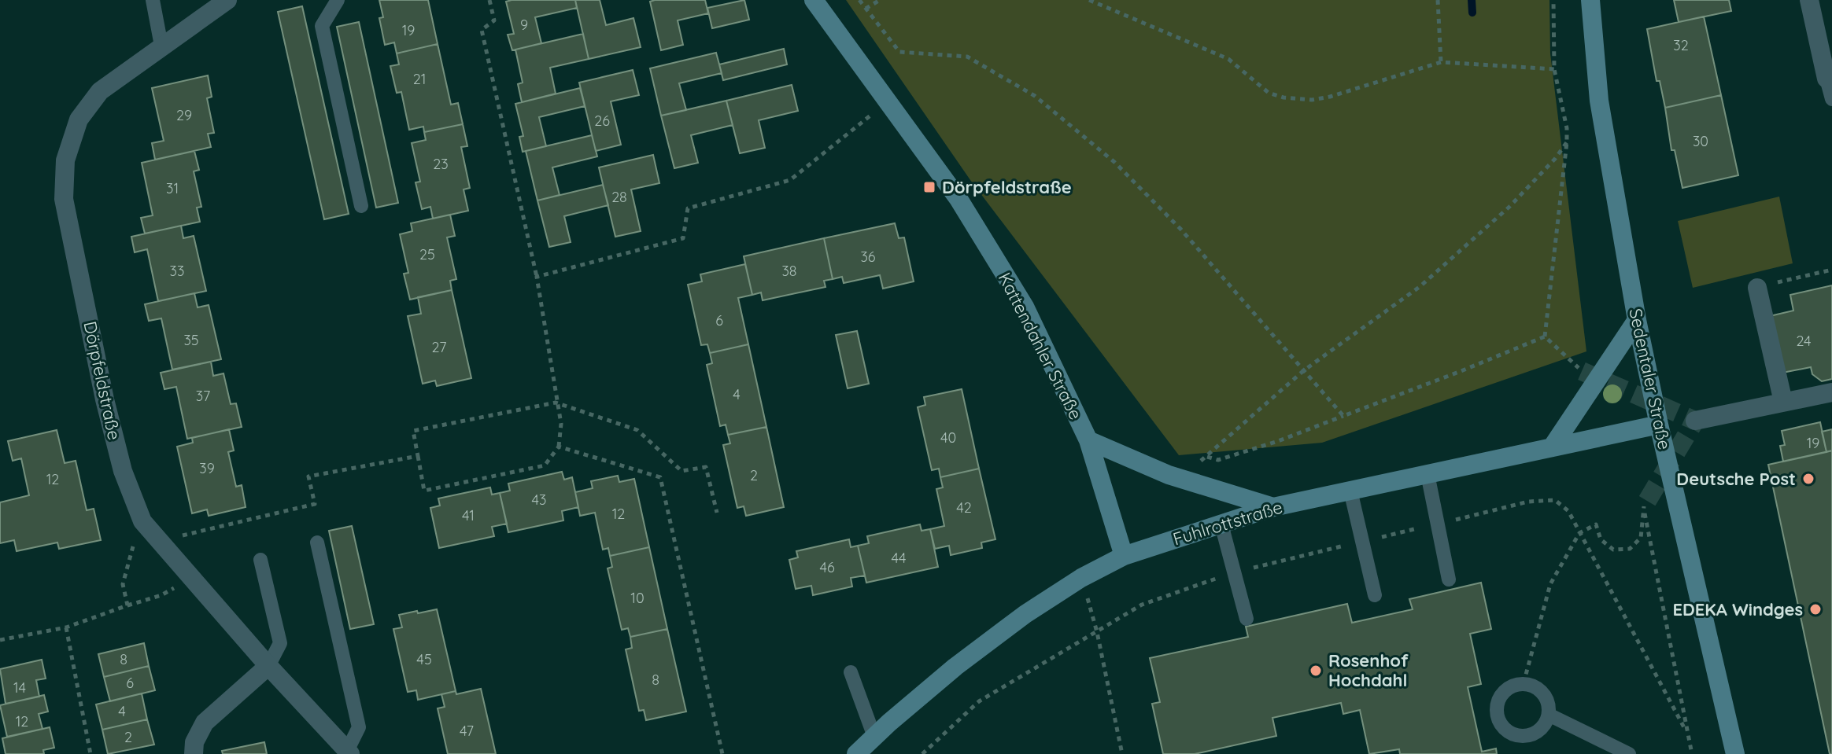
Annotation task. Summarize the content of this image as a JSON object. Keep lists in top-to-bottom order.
{
  "streets": {
    "street": [
      "Kattendahler Straße",
      "Sedentaler Straße",
      "Dörpfeldstraße",
      "Fuhlrottstraße"
    ]
  },
  "crossings": [
    ["Kattendahler Straße", "Fuhlrottstraße"],
    ["Sedentaler Straße", "Fuhlrottstraße"]
  ],
  "places": {
    "transit": ["Dörpfeldstraße"],
    "other": ["Deutsche Post", "EDEKA Windges", "Rosenhof Hochdahl"]
  },
  "house_numbers": [
    "9",
    "19",
    "32",
    "21",
    "29",
    "26",
    "30",
    "23",
    "31",
    "28",
    "25",
    "36",
    "33",
    "38",
    "6",
    "35",
    "24",
    "27",
    "4",
    "37",
    "40",
    "19",
    "39",
    "2",
    "12",
    "43",
    "42",
    "12",
    "41",
    "44",
    "46",
    "10",
    "8",
    "45",
    "8",
    "6",
    "14",
    "4",
    "12",
    "47",
    "2"
  ]
}
